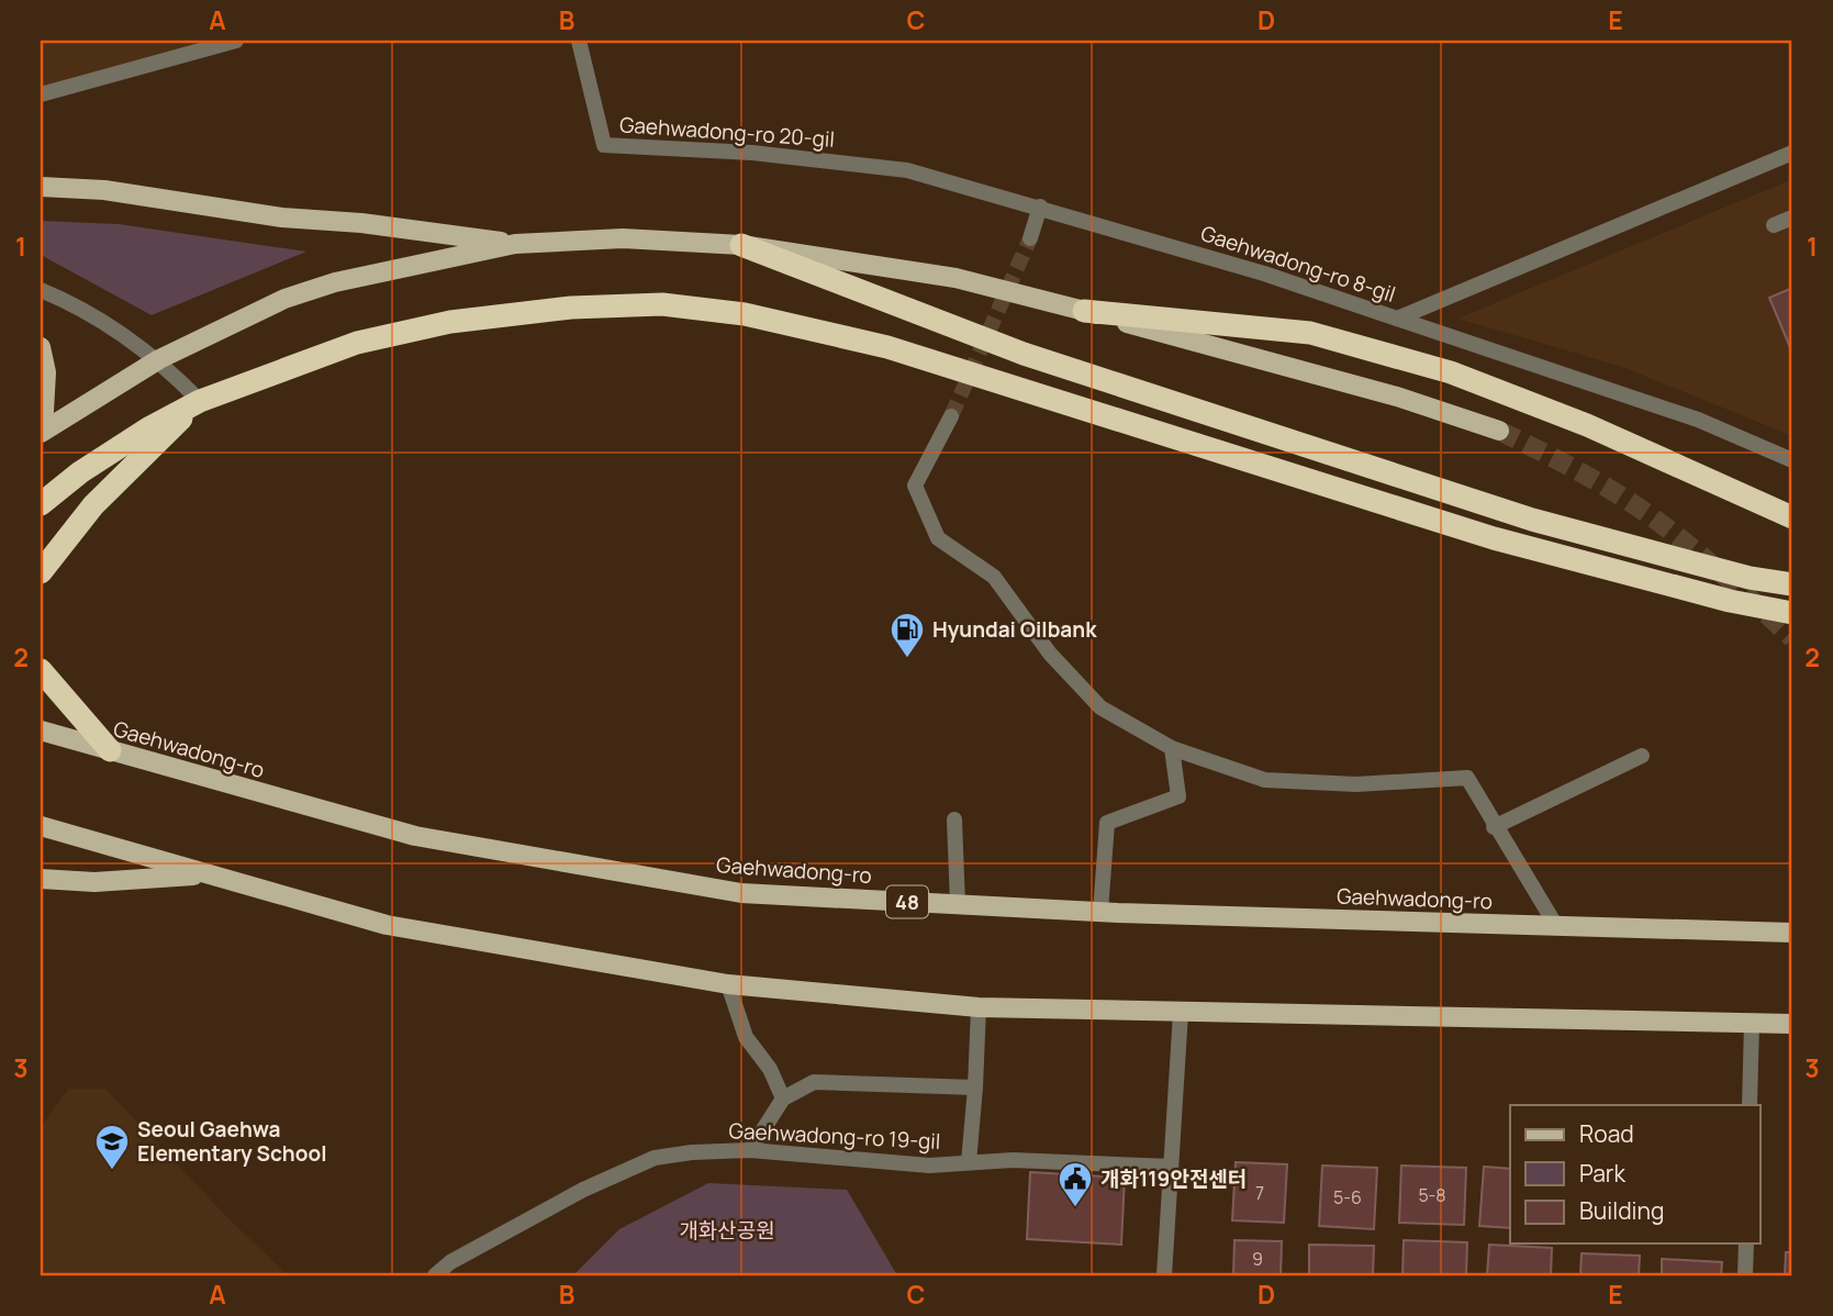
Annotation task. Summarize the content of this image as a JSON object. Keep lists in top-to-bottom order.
{
  "streets": {
    "main road": ["Gaehwadong-ro", "48"],
    "street": ["Gaehwadong-ro 20-gil", "Gaehwadong-ro 8-gil", "Gaehwadong-ro 19-gil"]
  },
  "crossings": [
    ["Gaehwadong-ro 20-gil", "Gaehwadong-ro 8-gil"]
  ],
  "parks": ["개화산공원"],
  "places": {
    "fuel station": ["Hyundai Oilbank"],
    "school or university": ["Seoul Gaehwa Elementary School"],
    "public building": ["개화119안전센터"]
  },
  "house_numbers": [
    "7",
    "5-8",
    "5-6",
    "9"
  ],
  "legend": ["Road", "Park", "Building"],
  "grid": {
    "columns": [
      "A",
      "B",
      "C",
      "D",
      "E"
    ],
    "rows": ["1", "2", "3"]
  }
}
